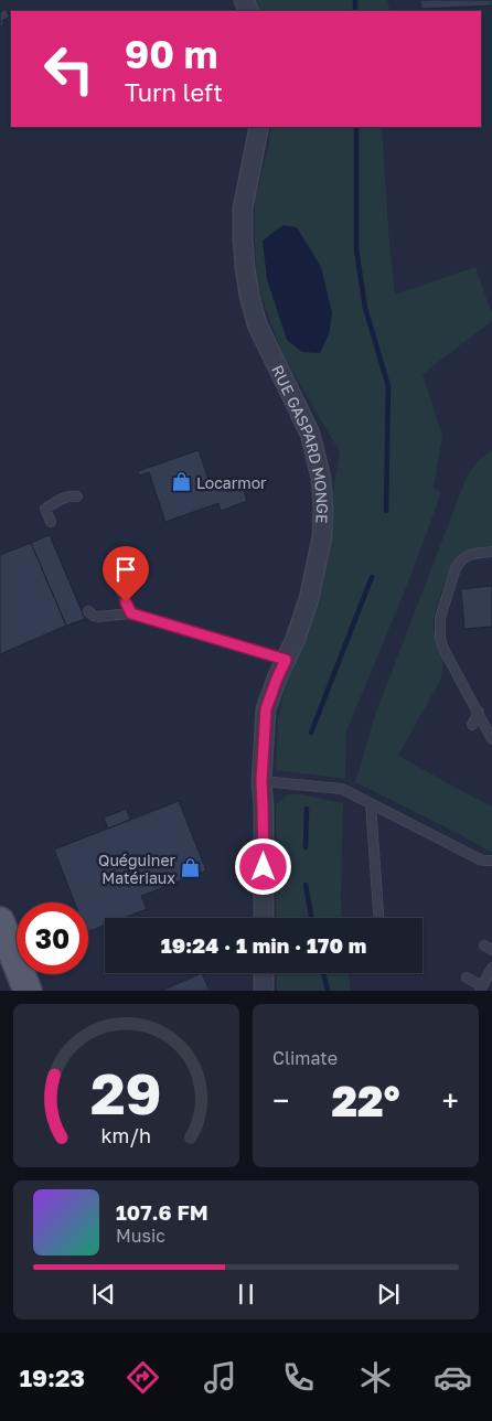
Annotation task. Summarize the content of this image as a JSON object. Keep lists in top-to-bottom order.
{
  "streets": {
    "street": ["RUE GASPARD MONGE"]
  },
  "places": {
    "shop": ["Locarmor", "Quéguiner Matériaux"]
  },
  "page": {
    "turn": ["90 m", "Turn left"],
    "limit": "30",
    "trip": "19:24 · 1 min · 170 m",
    "tile": "Climate",
    "heat": ["−", "22°", "+"],
    "song": ["107.6 FM", "Music"],
    "tabs": "19:23",
    "gauge": ["29", "km/h"]
  }
}
